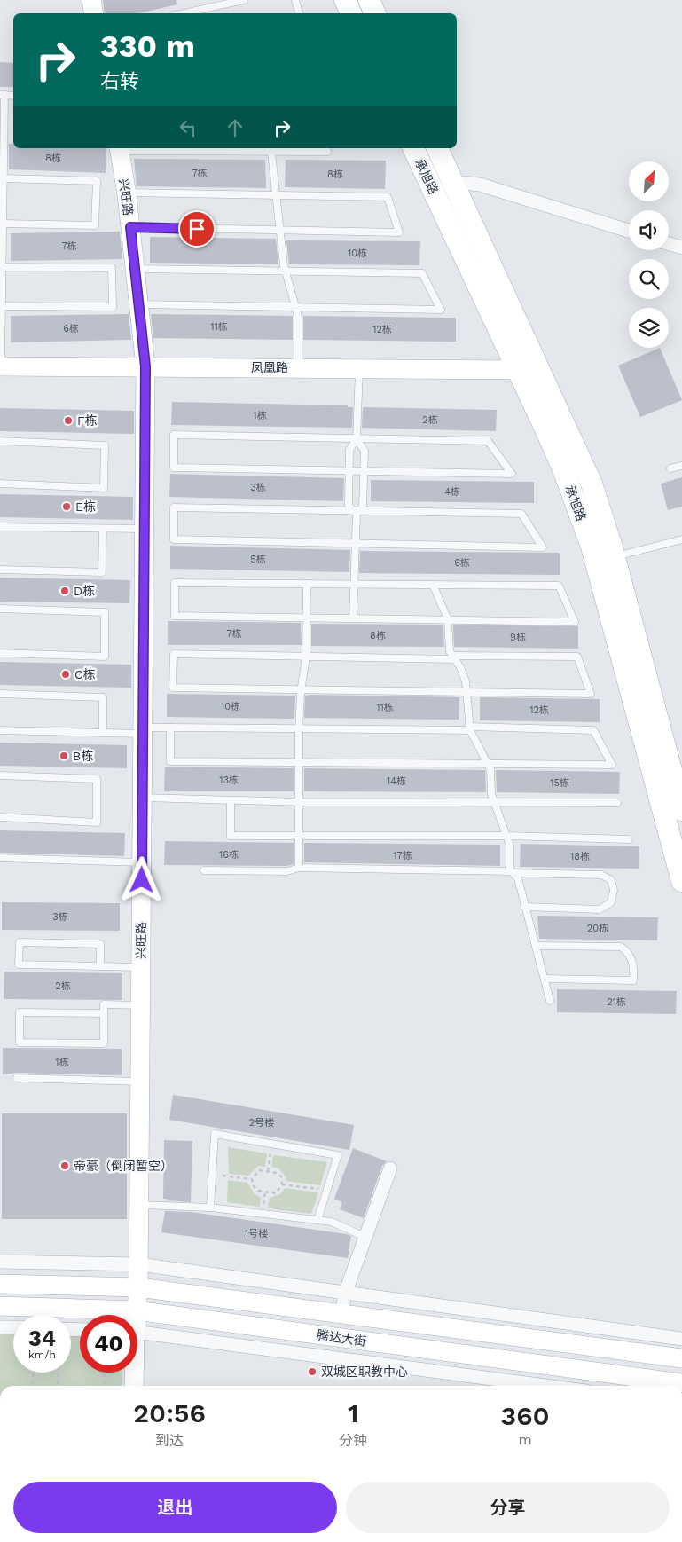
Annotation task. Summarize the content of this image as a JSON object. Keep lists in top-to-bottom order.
{
  "streets": {
    "main road": ["承旭路"],
    "street": ["兴旺路", "凤凰路", "腾达大街"]
  },
  "crossings": [
    ["承旭路", "凤凰路"],
    ["兴旺路", "凤凰路"],
    ["兴旺路", "腾达大街"]
  ],
  "places": [
    "F栋",
    "E栋",
    "D栋",
    "C栋",
    "B栋",
    "帝豪（倒闭暂空）",
    "双城区职教中心"
  ],
  "house_numbers": [
    "8栋",
    "7栋",
    "8栋",
    "7栋",
    "10栋",
    "11栋",
    "6栋",
    "12栋",
    "1栋",
    "2栋",
    "3栋",
    "4栋",
    "5栋",
    "6栋",
    "7栋",
    "8栋",
    "9栋",
    "10栋",
    "11栋",
    "12栋",
    "13栋",
    "14栋",
    "15栋",
    "16栋",
    "17栋",
    "18栋",
    "3栋",
    "20栋",
    "2栋",
    "21栋",
    "1栋",
    "2号楼",
    "1号楼"
  ],
  "north": "top right",
  "page": {
    "turn": ["330 m", "右转"],
    "speed": "34 km/h",
    "limit": "40",
    "eta": [
      "20:56",
      "到达",
      "1",
      "分钟",
      "360",
      "m"
    ],
    "buttons": ["退出", "分享"]
  }
}
